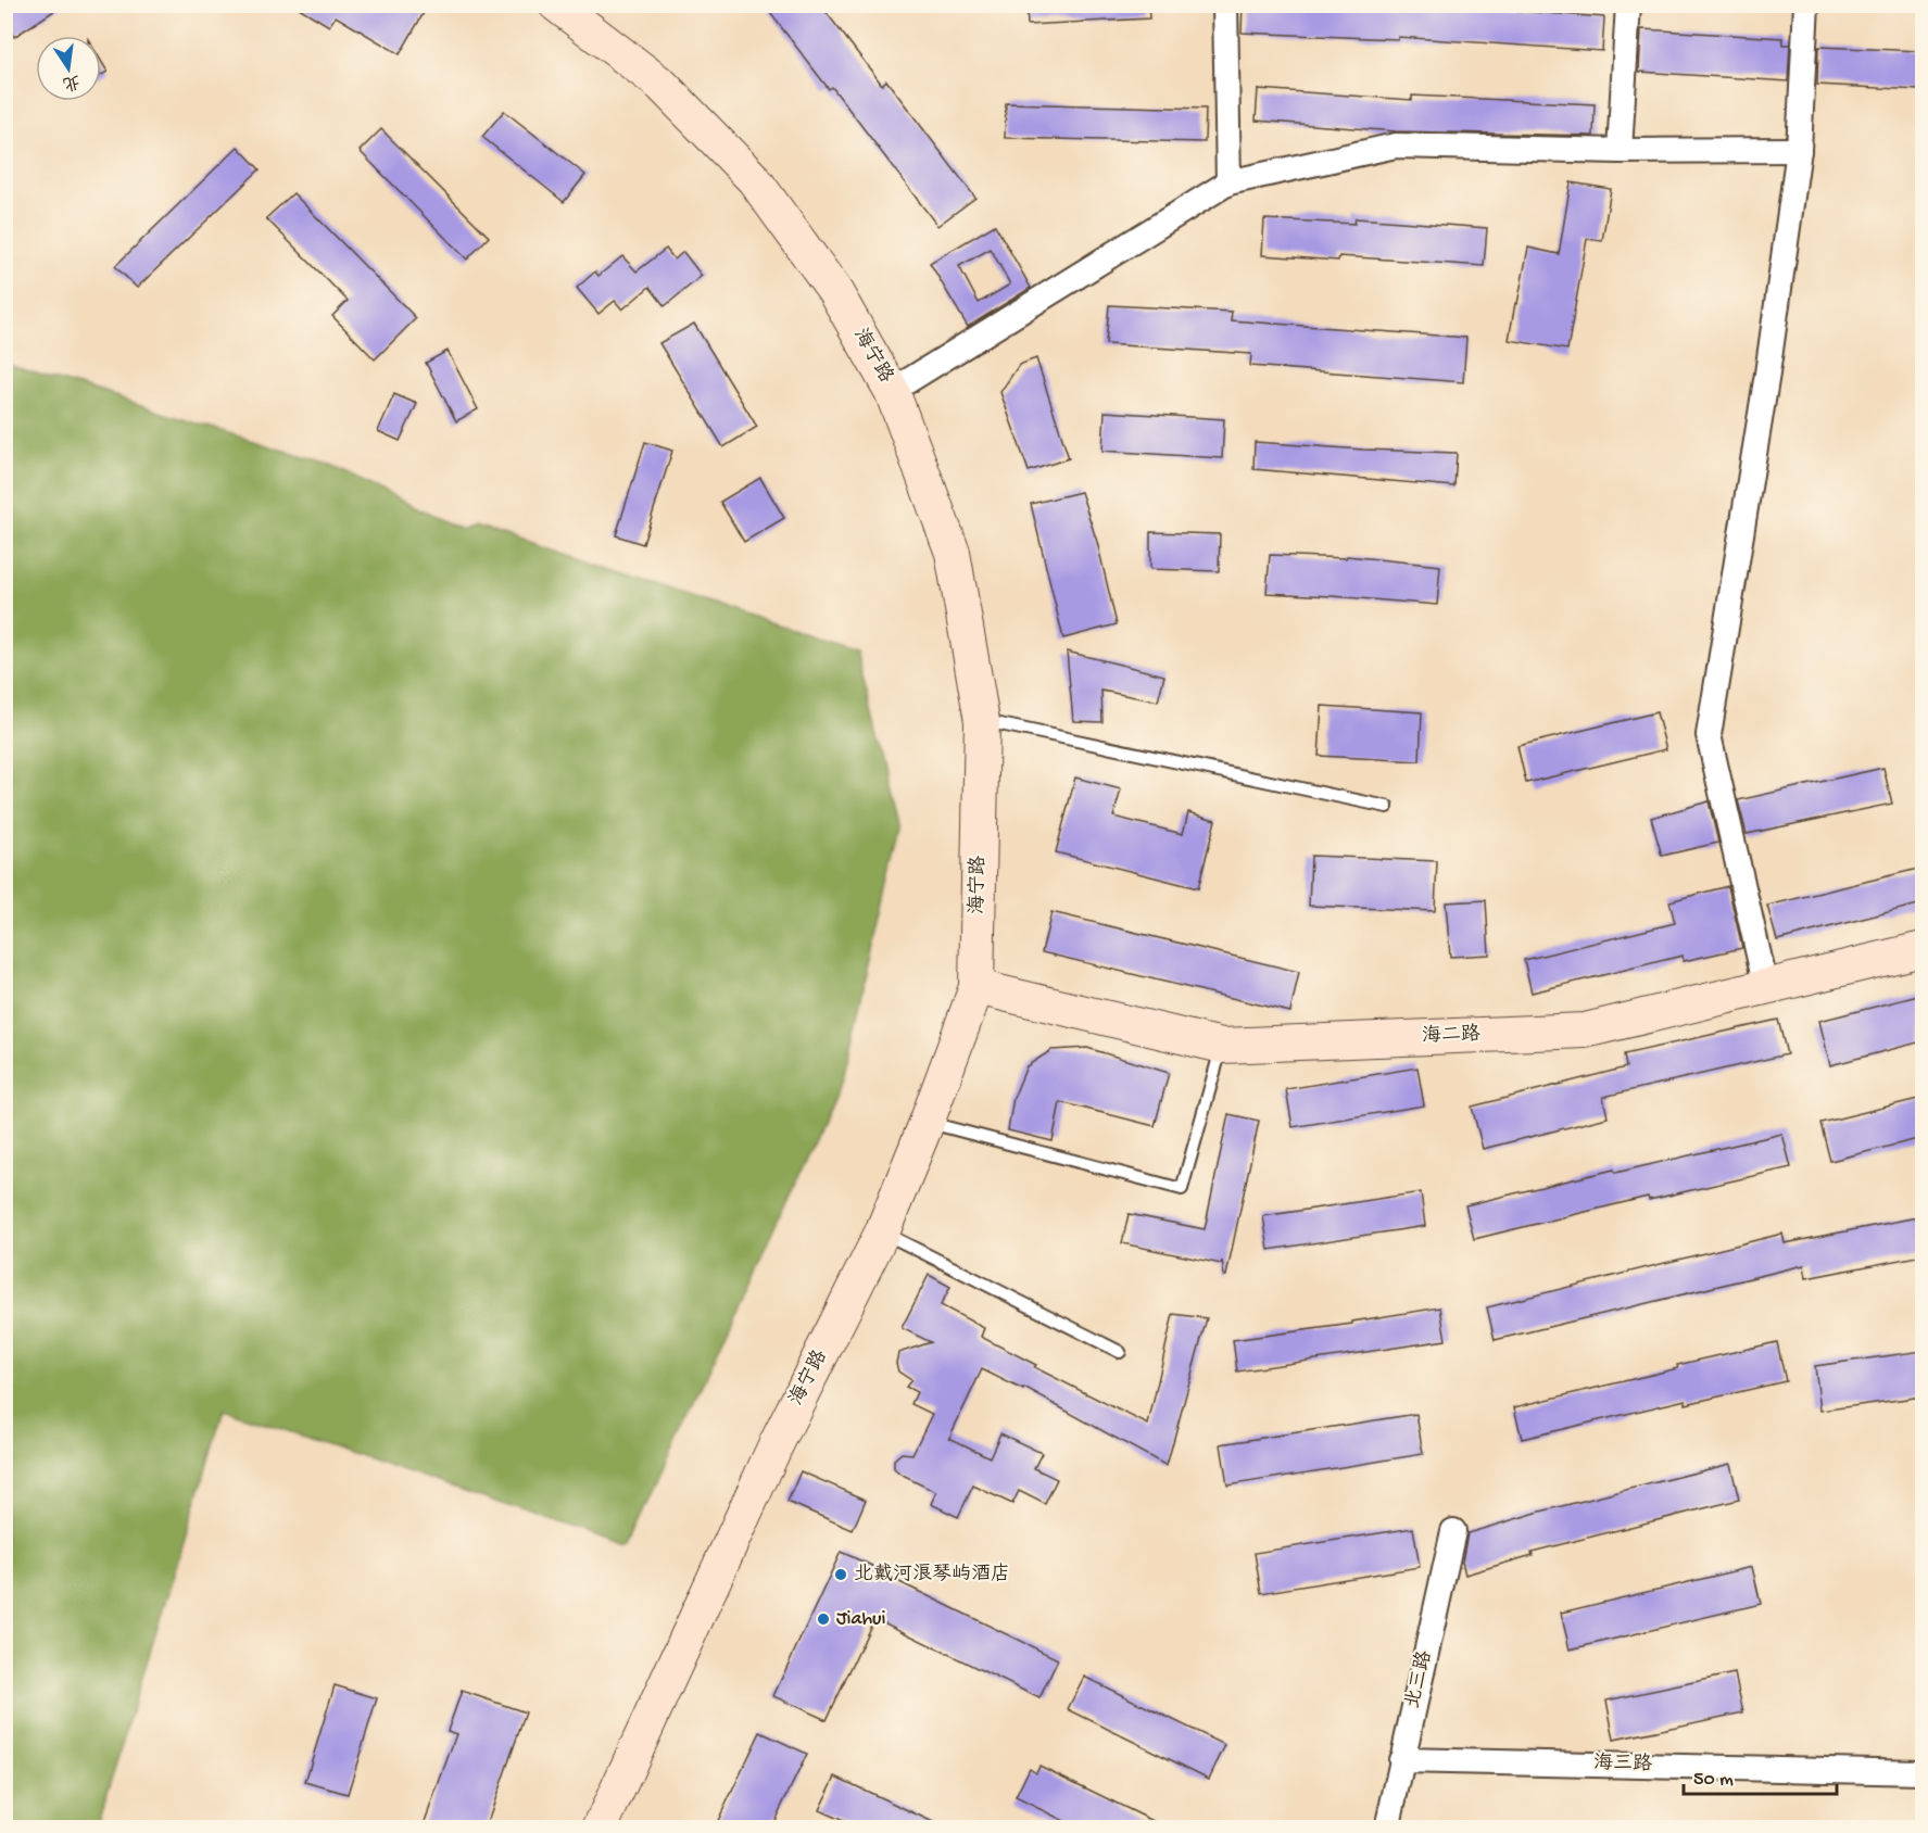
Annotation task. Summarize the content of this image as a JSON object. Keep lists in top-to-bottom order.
{
  "streets": {
    "main road": ["海宁路", "海二路"],
    "street": ["北三路", "海三路"]
  },
  "crossings": [
    ["海宁路", "海二路"],
    ["北三路", "海三路"]
  ],
  "places": ["北戴河浪琴屿酒店", "Jiahui"],
  "scale_bar": "50 m",
  "north": "bottom"
}
